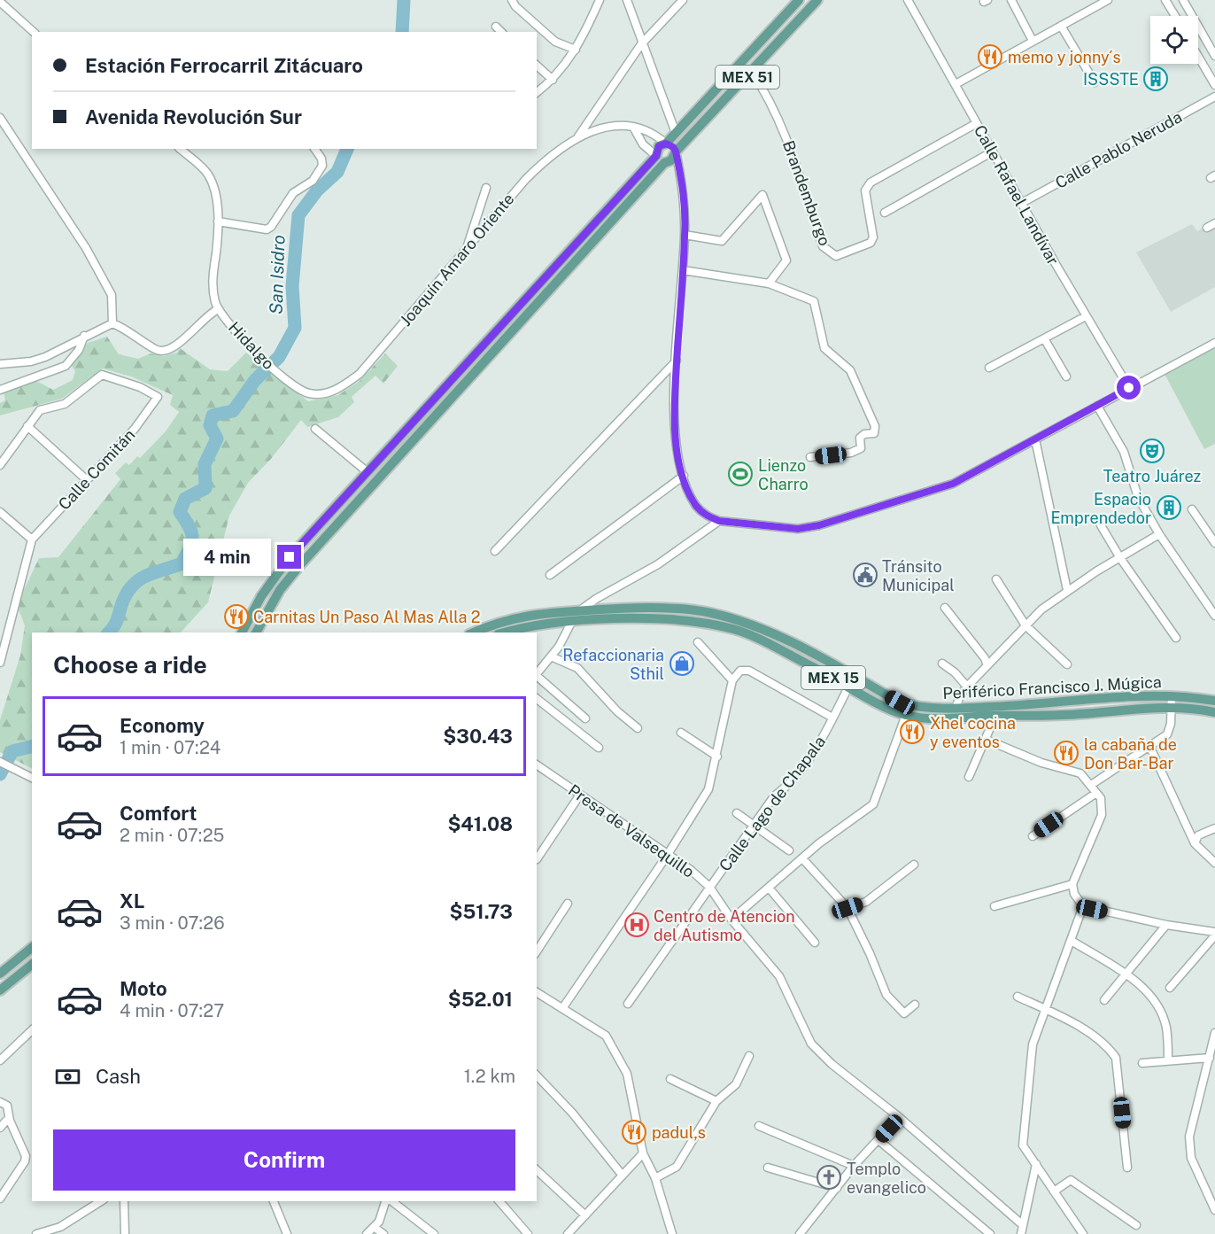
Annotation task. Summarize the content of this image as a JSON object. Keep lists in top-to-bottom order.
{
  "streets": {
    "main road": ["MEX 51", "MEX 15", "Periférico Francisco J. Múgica"],
    "street": [
      "Calle Pablo Neruda",
      "Brandemburgo",
      "Calle Rafael Landívar",
      "Joaquín Amaro Oriente",
      "Hidalgo",
      "Calle Comitán",
      "Calle Lago de Chapala",
      "Presa de Valsequillo"
    ]
  },
  "crossings": [
    ["MEX 51", "Brandemburgo"],
    ["MEX 51", "Joaquín Amaro Oriente"],
    ["Calle Pablo Neruda", "Calle Rafael Landívar"],
    ["Brandemburgo", "Calle Rafael Landívar"],
    ["Joaquín Amaro Oriente", "Hidalgo"],
    ["Periférico Francisco J. Múgica", "Calle Lago de Chapala"],
    ["Calle Lago de Chapala", "Presa de Valsequillo"]
  ],
  "water": ["San Isidro"],
  "places": {
    "restaurant": [
      "memo y jonny´s",
      "Carnitas Un Paso Al Mas Alla 2",
      "Xhel cocina y eventos",
      "la cabaña de Don Bar-Bar",
      "padul,s"
    ],
    "building": ["ISSSTE", "Espacio Emprendedor"],
    "theatre": ["Teatro Juárez"],
    "sports": ["Lienzo Charro"],
    "public building": ["Tránsito Municipal"],
    "shop": ["Refaccionaria Sthil"],
    "hospital": ["Centro de Atencion del Autismo"],
    "church": ["Templo evangelico"]
  },
  "page": {
    "banner": ["Estación Ferrocarril Zitácuaro", "Avenida Revolución Sur"],
    "bubble": "4 min",
    "heading": "Choose a ride",
    "list": [
      {
        "name": "Economy",
        "note": "1 min · 07:24",
        "value": "$30.43"
      },
      {
        "name": "Comfort",
        "note": "2 min · 07:25",
        "value": "$41.08"
      },
      {
        "name": "XL",
        "note": "3 min · 07:26",
        "value": "$51.73"
      },
      {
        "name": "Moto",
        "note": "4 min · 07:27",
        "value": "$52.01"
      }
    ],
    "pay": ["Cash", "1.2 km"],
    "buttons": "Confirm"
  }
}
